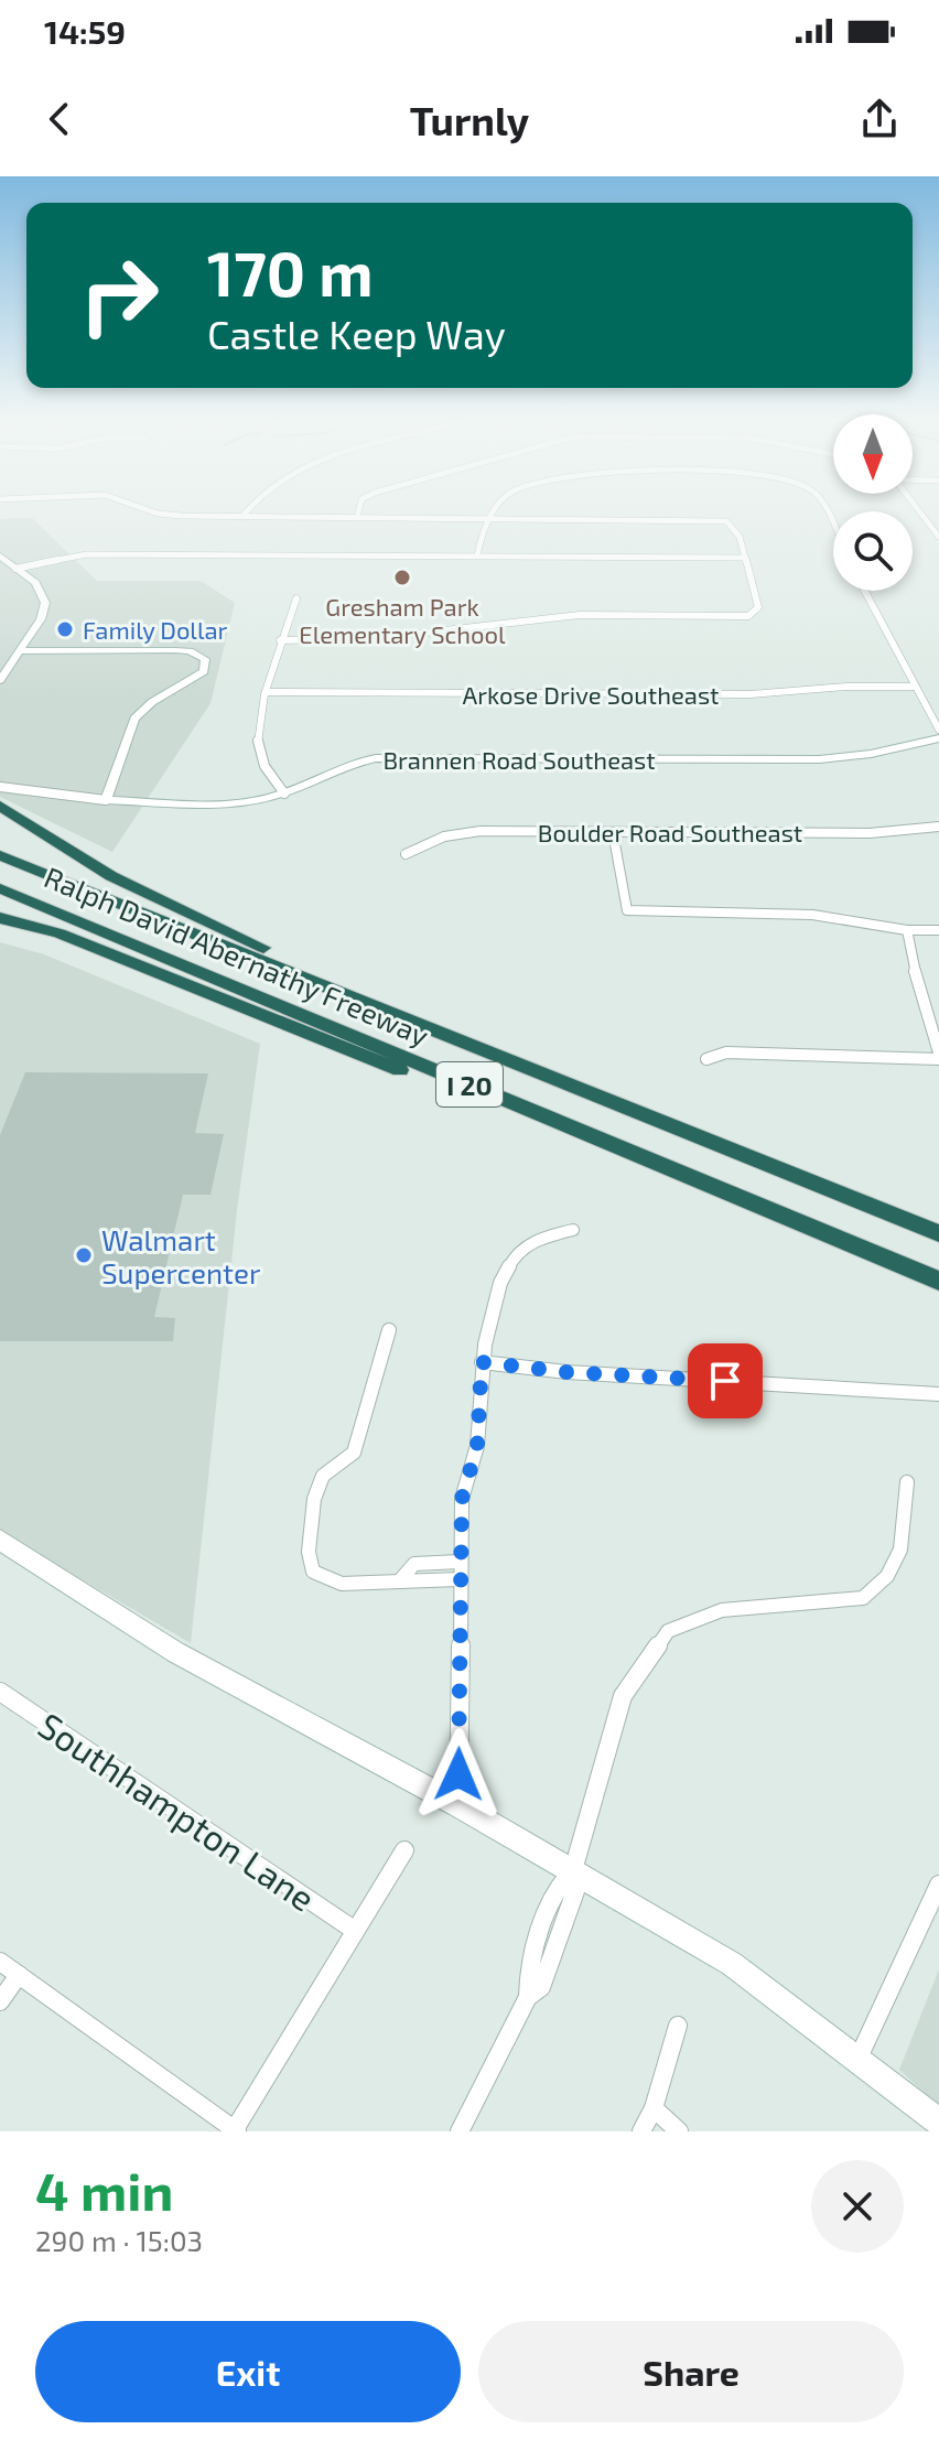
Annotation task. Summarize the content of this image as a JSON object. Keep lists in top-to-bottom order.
{
  "streets": {
    "highway": ["Ralph David Abernathy Freeway", "I 20"],
    "street": [
      "Arkose Drive Southeast",
      "Brannen Road Southeast",
      "Boulder Road Southeast",
      "Southhampton Lane"
    ]
  },
  "places": ["Gresham Park Elementary School", "Family Dollar", "Walmart Supercenter"],
  "north": "bottom",
  "page": {
    "status": "14:59",
    "header": "Turnly",
    "turn": ["170 m", "Castle Keep Way"],
    "heading": ["4 min", "290 m · 15:03"],
    "buttons": ["Exit", "Share"]
  }
}
